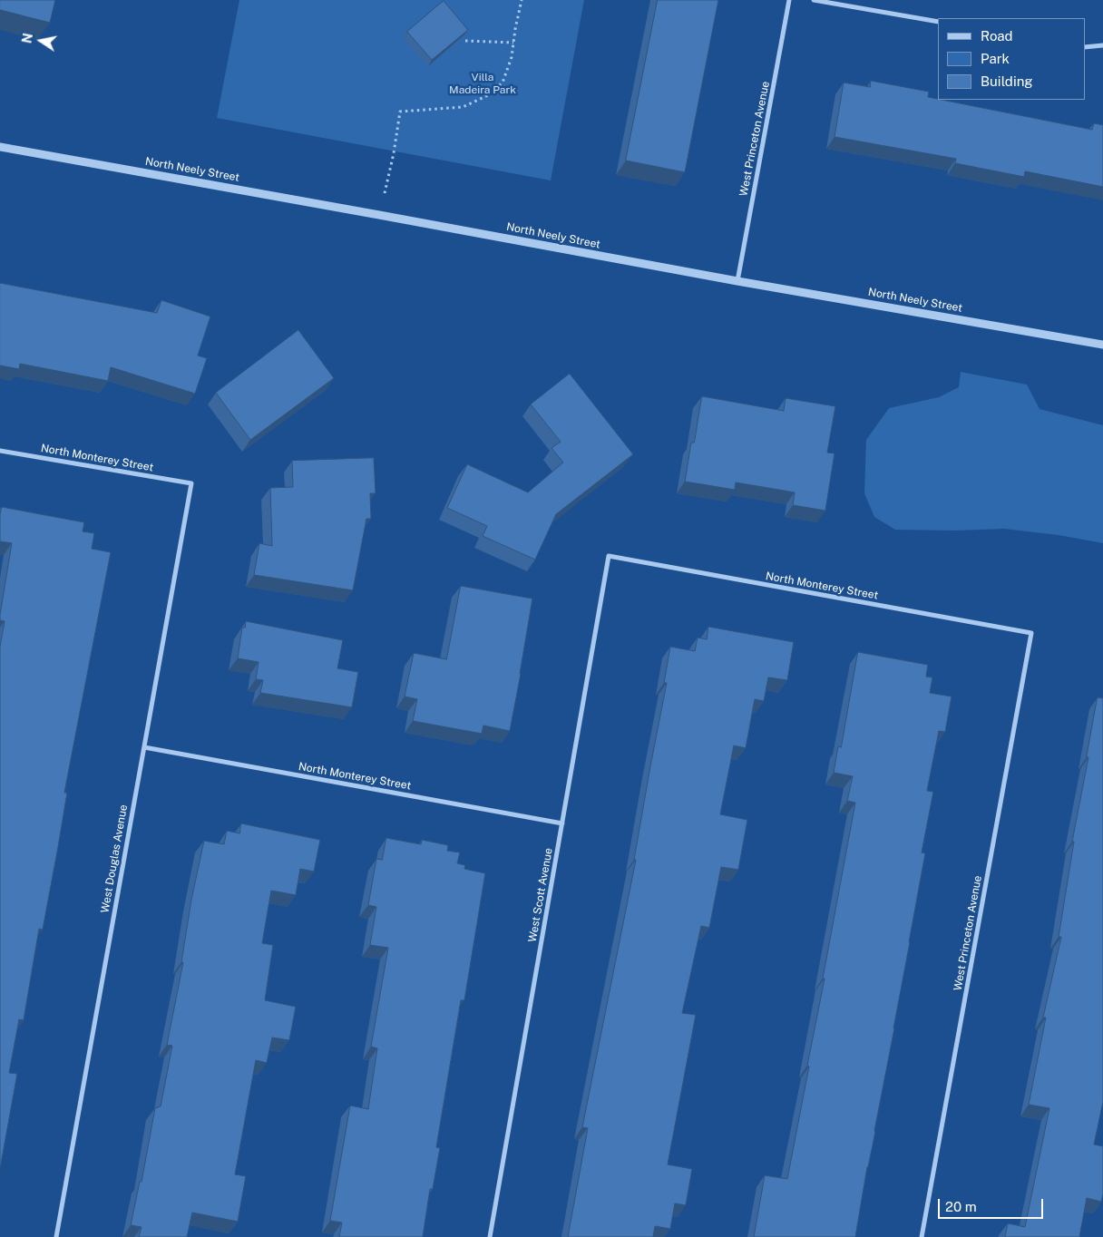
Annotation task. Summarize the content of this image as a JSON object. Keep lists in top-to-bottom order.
{
  "streets": {
    "street": [
      "West Princeton Avenue",
      "North Neely Street",
      "North Monterey Street",
      "West Douglas Avenue",
      "West Scott Avenue"
    ]
  },
  "crossings": [
    ["West Princeton Avenue", "North Neely Street"],
    ["West Princeton Avenue", "North Monterey Street"],
    ["North Monterey Street", "West Douglas Avenue"],
    ["North Monterey Street", "West Scott Avenue"]
  ],
  "parks": ["Villa Madeira Park"],
  "legend": ["Road", "Park", "Building"],
  "scale_bar": "20 m",
  "north": "left"
}
